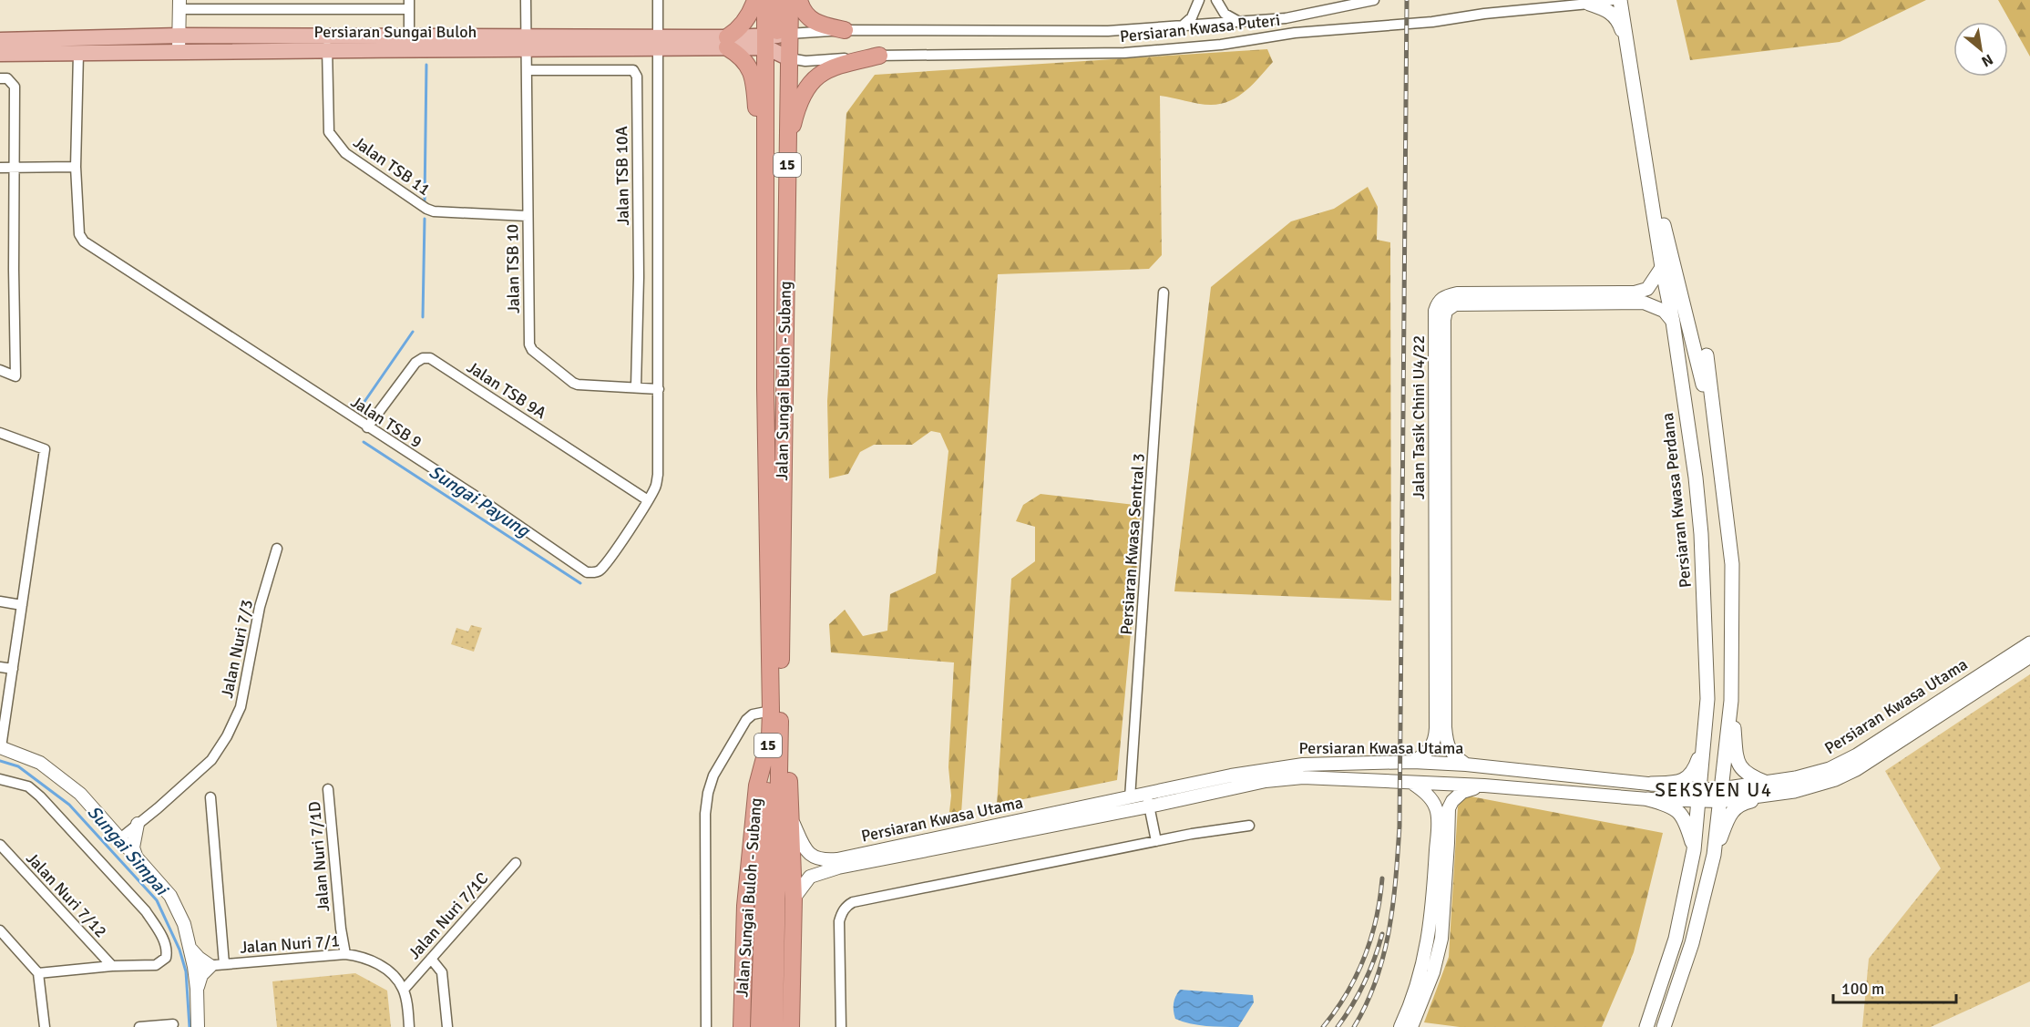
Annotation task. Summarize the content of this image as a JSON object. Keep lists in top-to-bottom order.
{
  "streets": {
    "highway": ["15", "Jalan Sungai Buloh - Subang"],
    "main road": ["Persiaran Sungai Buloh", "Persiaran Kwasa Perdana", "Persiaran Kwasa Utama"],
    "street": [
      "Persiaran Kwasa Puteri",
      "Jalan TSB 11",
      "Jalan TSB 10A",
      "Jalan TSB 10",
      "Jalan TSB 9A",
      "Jalan Tasik Chini U4/22",
      "Jalan TSB 9",
      "Persiaran Kwasa Sentral 3",
      "Jalan Nuri 7/3",
      "Jalan Nuri 7/1D",
      "Jalan Nuri 7/12",
      "Jalan Nuri 7/1C",
      "Jalan Nuri 7/1"
    ]
  },
  "crossings": [
    ["Persiaran Kwasa Puteri", "Persiaran Sungai Buloh"],
    ["Persiaran Kwasa Puteri", "Jalan Sungai Buloh - Subang"],
    ["Persiaran Sungai Buloh", "Jalan TSB 11"],
    ["Persiaran Sungai Buloh", "Jalan TSB 10"],
    ["Persiaran Sungai Buloh", "Jalan Sungai Buloh - Subang"],
    ["Persiaran Sungai Buloh", "Jalan TSB 9"],
    ["Jalan TSB 11", "Jalan TSB 10"],
    ["Jalan TSB 10A", "Jalan TSB 10"],
    ["Jalan TSB 10", "Jalan TSB 9"],
    ["Jalan Sungai Buloh - Subang", "Persiaran Kwasa Utama"],
    ["Jalan TSB 9A", "Jalan TSB 9"],
    ["Jalan Tasik Chini U4/22", "Persiaran Kwasa Utama"],
    ["Persiaran Kwasa Perdana", "Persiaran Kwasa Utama"],
    ["Persiaran Kwasa Sentral 3", "Persiaran Kwasa Utama"],
    ["Jalan Nuri 7/1D", "Jalan Nuri 7/1"],
    ["Jalan Nuri 7/1C", "Jalan Nuri 7/1"]
  ],
  "districts": ["SEKSYEN U4"],
  "water": ["Sungai Payung", "Sungai Simpai"],
  "scale_bar": "100 m",
  "north": "bottom right"
}
